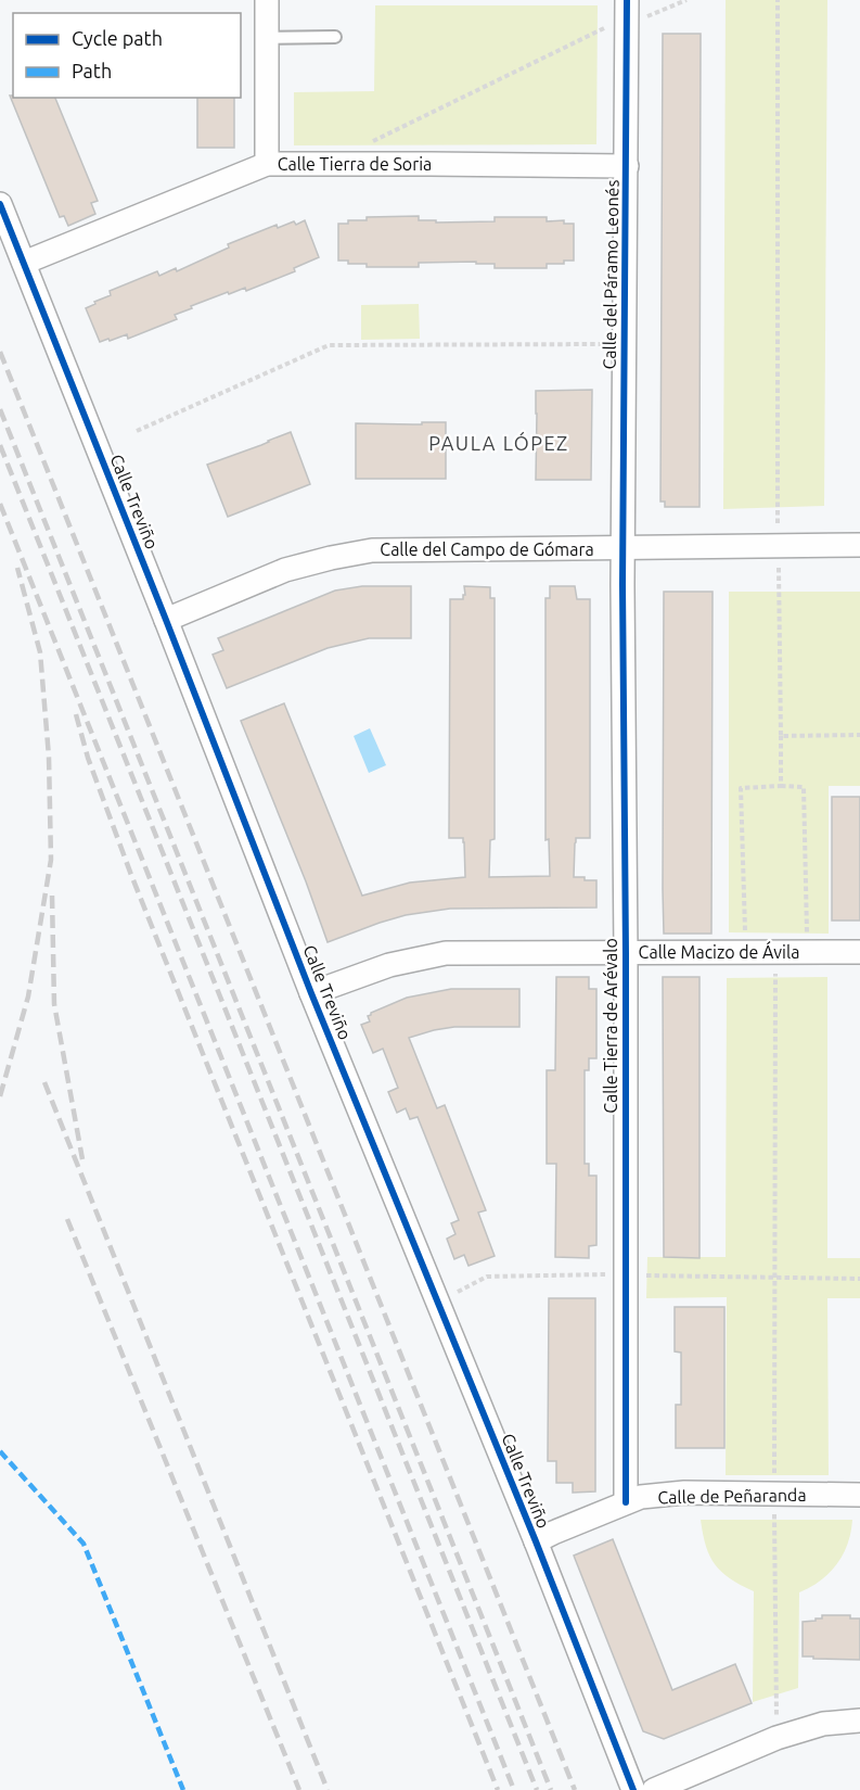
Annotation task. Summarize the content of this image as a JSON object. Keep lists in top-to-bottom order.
{
  "streets": {
    "street": [
      "Calle Tierra de Soria",
      "Calle del Páramo Leonés",
      "Calle Treviño",
      "Calle del Campo de Gómara",
      "Calle Macizo de Ávila",
      "Calle Tierra de Arévalo",
      "Calle de Peñaranda"
    ]
  },
  "crossings": [
    ["Calle Tierra de Soria", "Calle del Páramo Leonés"],
    ["Calle Tierra de Soria", "Calle Treviño"],
    ["Calle del Páramo Leonés", "Calle del Campo de Gómara"],
    ["Calle del Páramo Leonés", "Calle Tierra de Arévalo"],
    ["Calle Treviño", "Calle del Campo de Gómara"],
    ["Calle Treviño", "Calle Macizo de Ávila"],
    ["Calle Treviño", "Calle de Peñaranda"],
    ["Calle del Campo de Gómara", "Calle Tierra de Arévalo"],
    ["Calle Macizo de Ávila", "Calle Tierra de Arévalo"],
    ["Calle Tierra de Arévalo", "Calle de Peñaranda"]
  ],
  "districts": ["PAULA LÓPEZ"],
  "legend": ["Cycle path", "Path"]
}
